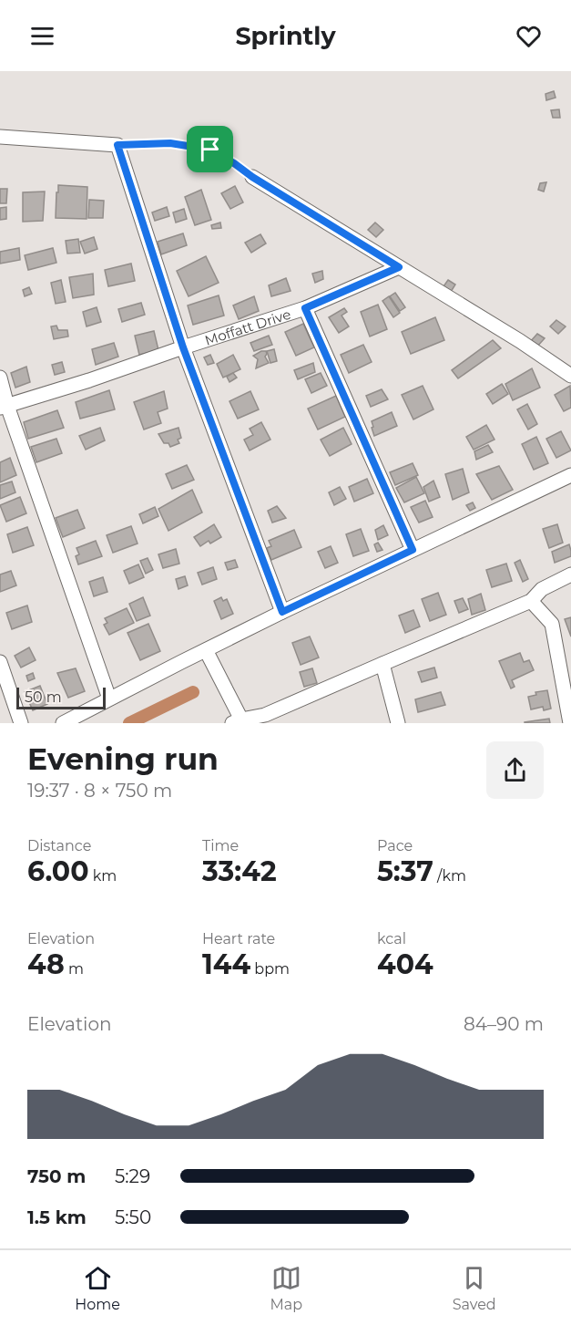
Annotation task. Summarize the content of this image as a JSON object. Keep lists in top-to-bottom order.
{
  "streets": {
    "street": ["Moffatt Drive"]
  },
  "scale_bar": "50 m",
  "page": {
    "header": "Sprintly",
    "scale": "50 m",
    "heading": ["Evening run", "19:37 · 8 × 750 m"],
    "stats": [
      ["Distance", "6.00 km"],
      ["Time", "33:42"],
      ["Pace", "5:37 /km"],
      ["Elevation", "48 m"],
      ["Heart rate", "144 bpm"],
      ["kcal", "404"]
    ],
    "chart": ["Elevation", "84–90 m"],
    "list": [
      {
        "name": "750 m",
        "note": "5:29"
      },
      {
        "name": "1.5 km",
        "note": "5:50"
      }
    ],
    "tabs": ["Home", "Map", "Saved"]
  }
}
